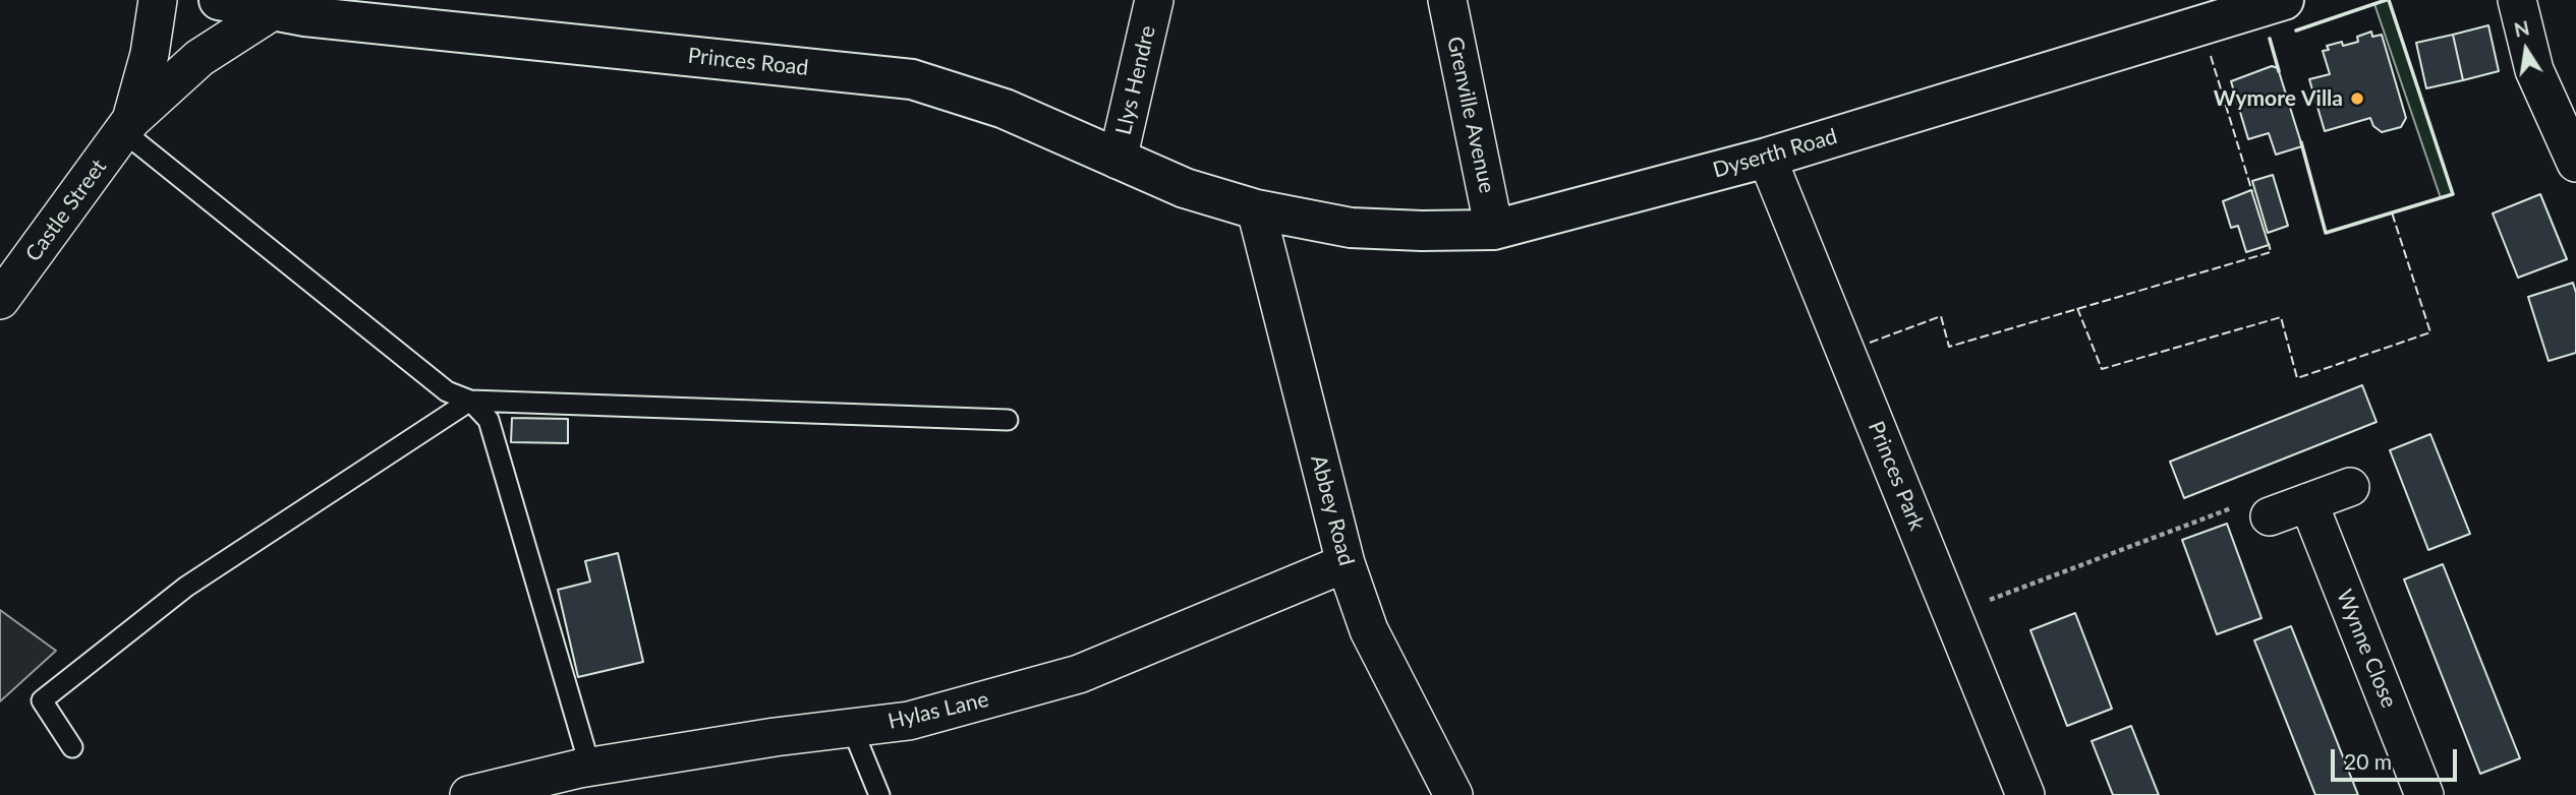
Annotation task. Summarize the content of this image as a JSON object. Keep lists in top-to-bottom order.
{
  "streets": {
    "street": [
      "Princes Road",
      "Llys Hendre",
      "Grenville Avenue",
      "Dyserth Road",
      "Castle Street",
      "Princes Park",
      "Abbey Road",
      "Wynne Close",
      "Hylas Lane"
    ]
  },
  "crossings": [
    ["Princes Road", "Llys Hendre"],
    ["Princes Road", "Dyserth Road"],
    ["Princes Road", "Castle Street"],
    ["Princes Road", "Abbey Road"],
    ["Grenville Avenue", "Dyserth Road"],
    ["Dyserth Road", "Princes Park"],
    ["Dyserth Road", "Abbey Road"],
    ["Abbey Road", "Hylas Lane"]
  ],
  "places": ["Wymore Villa"],
  "scale_bar": "20 m",
  "north": "top"
}
